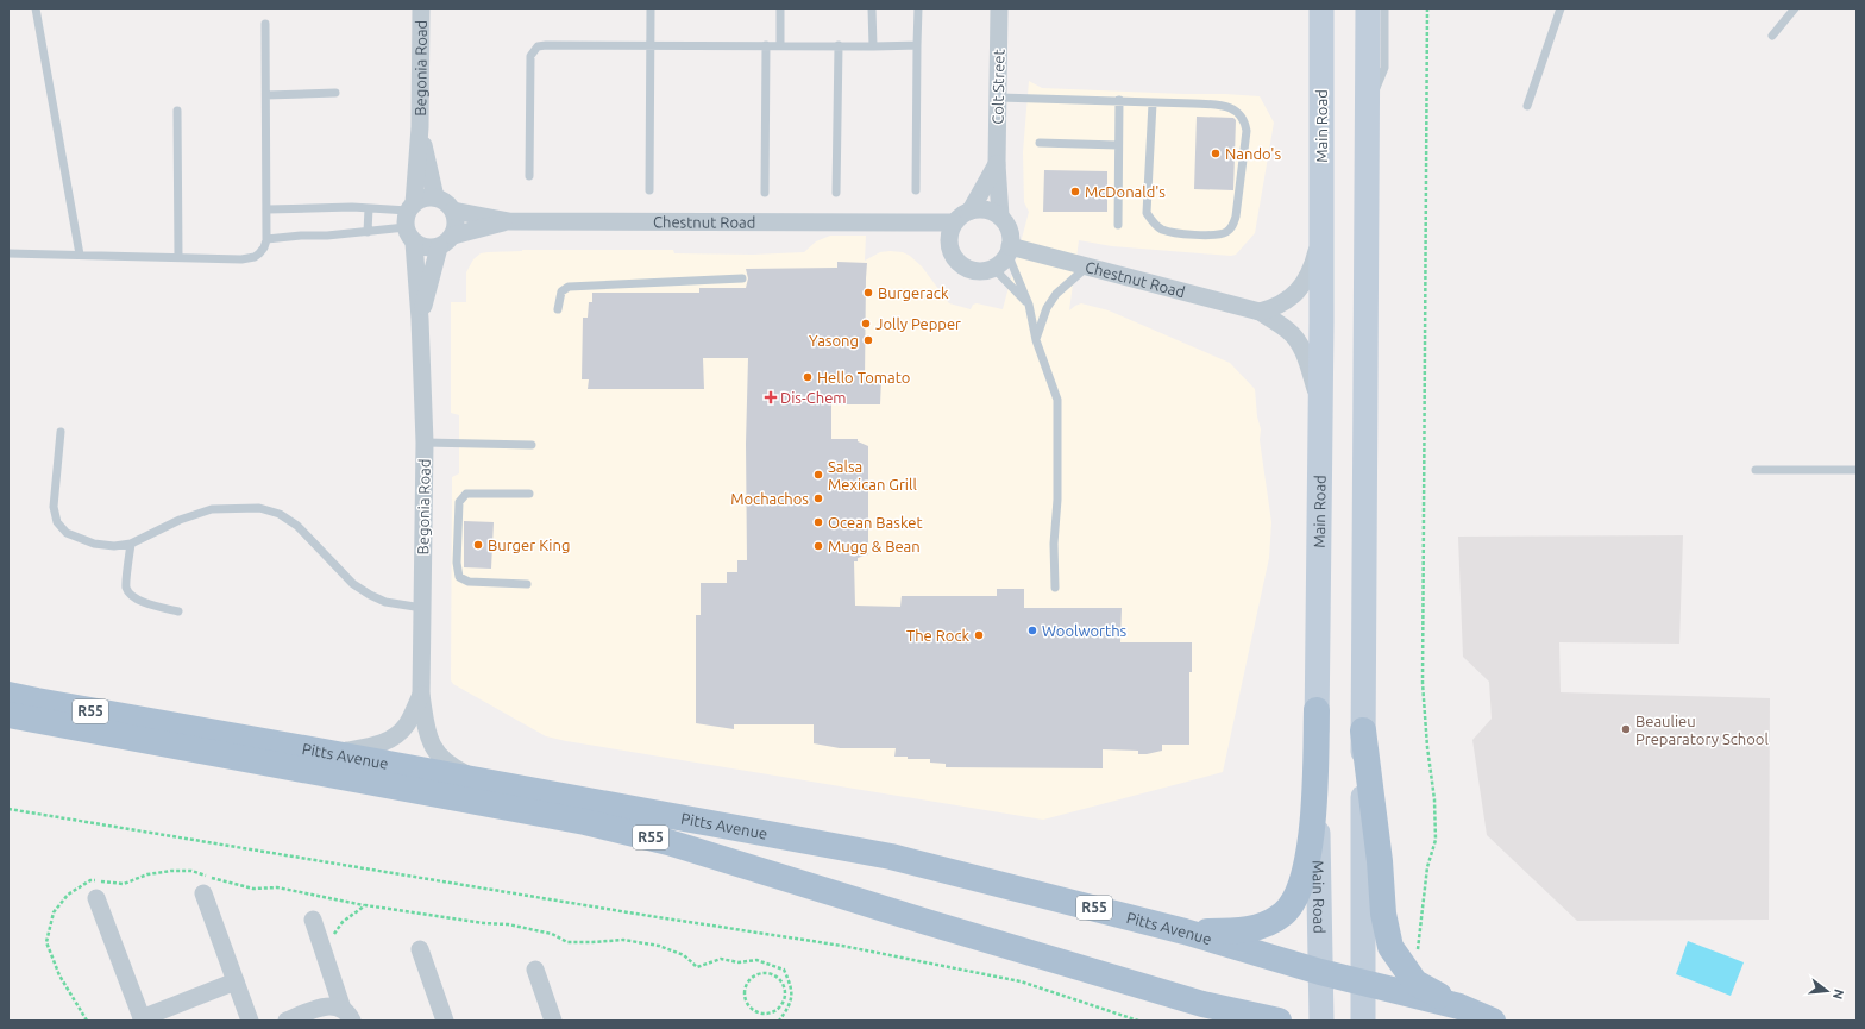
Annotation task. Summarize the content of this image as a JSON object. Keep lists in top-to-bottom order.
{
  "streets": {
    "main road": ["Main Road", "R55", "Pitts Avenue"],
    "street": ["Begonia Road", "Colt Street", "Chestnut Road"]
  },
  "crossings": [
    ["Begonia Road", "Chestnut Road"],
    ["Colt Street", "Chestnut Road"],
    ["Main Road", "Chestnut Road"],
    ["Main Road", "R55"],
    ["Main Road", "Pitts Avenue"],
    ["R55", "Pitts Avenue"]
  ],
  "places": {
    "other": [
      "Nando's",
      "McDonald's",
      "Burgerack",
      "Jolly Pepper",
      "Yasong",
      "Hello Tomato",
      "Salsa Mexican Grill",
      "Mochachos",
      "Ocean Basket",
      "Burger King",
      "Mugg & Bean",
      "Woolworths",
      "The Rock",
      "Beaulieu Preparatory School"
    ],
    "health": ["Dis-Chem"]
  },
  "north": "right"
}
